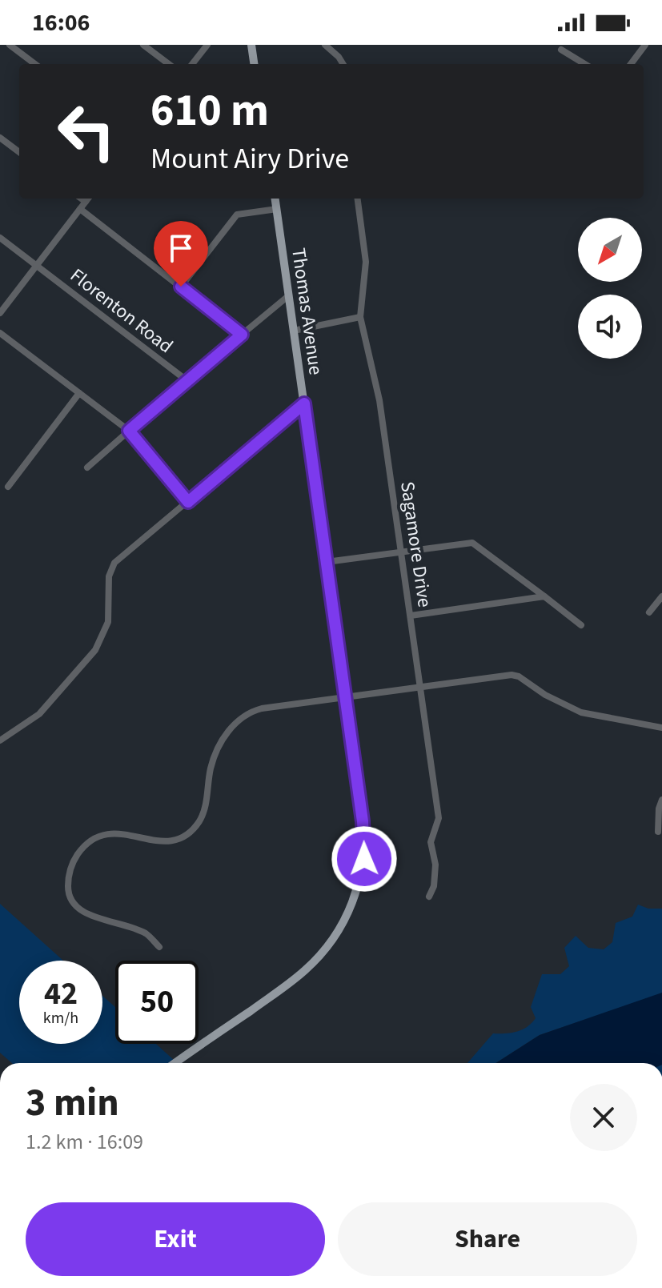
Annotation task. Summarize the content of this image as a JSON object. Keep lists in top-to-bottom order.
{
  "streets": {
    "main road": ["Thomas Avenue"],
    "street": ["Florenton Road", "Sagamore Drive"]
  },
  "north": "bottom left",
  "page": {
    "status": "16:06",
    "turn": ["610 m", "Mount Airy Drive"],
    "speed": "42 km/h",
    "limit": "50",
    "heading": ["3 min", "1.2 km · 16:09"],
    "buttons": ["Exit", "Share"]
  }
}
